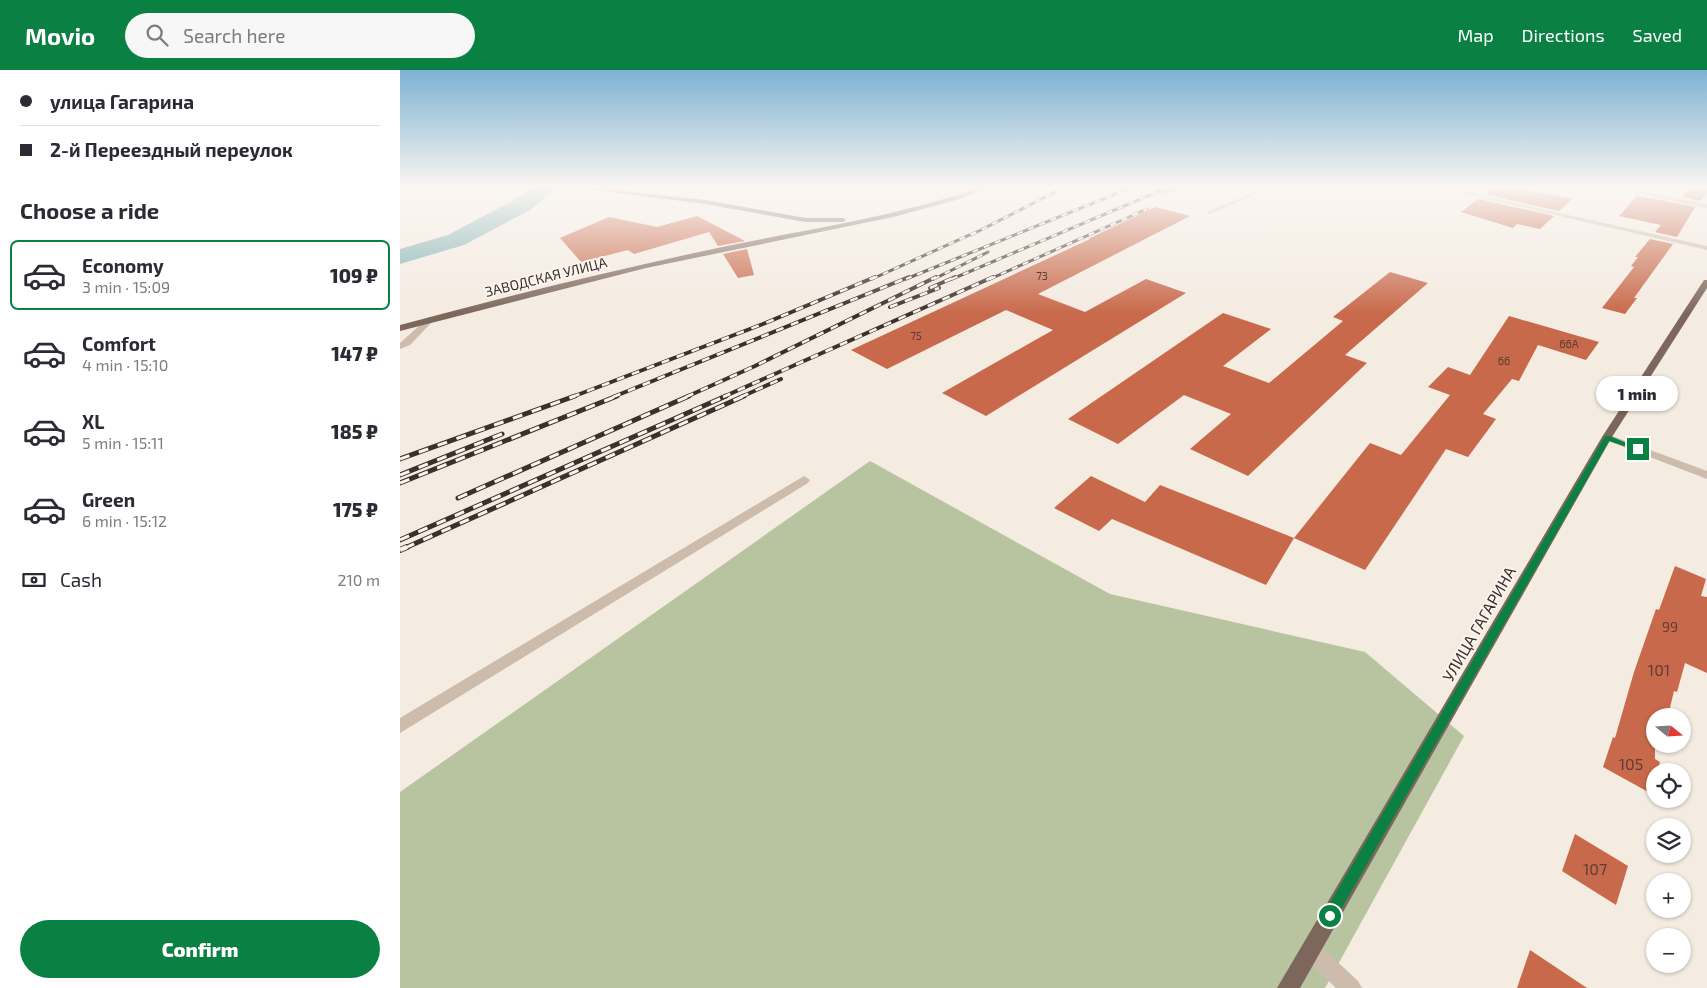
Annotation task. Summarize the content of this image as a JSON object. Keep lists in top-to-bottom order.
{
  "streets": {
    "main road": ["ЗАВОДСКАЯ УЛИЦА", "УЛИЦА ГАГАРИНА"]
  },
  "house_numbers": [
    "73",
    "75",
    "66А",
    "66",
    "99",
    "101",
    "105",
    "107"
  ],
  "north": "right",
  "page": {
    "header": "Movio",
    "search": "Search here",
    "nav": ["Map", "Directions", "Saved"],
    "banner": ["улица Гагарина", "2-й Переездный переулок"],
    "heading": "Choose a ride",
    "list": [
      {
        "name": "Economy",
        "note": "3 min · 15:09",
        "value": "109 ₽"
      },
      {
        "name": "Comfort",
        "note": "4 min · 15:10",
        "value": "147 ₽"
      },
      {
        "name": "XL",
        "note": "5 min · 15:11",
        "value": "185 ₽"
      },
      {
        "name": "Green",
        "note": "6 min · 15:12",
        "value": "175 ₽"
      }
    ],
    "bubble": "1 min",
    "pay": ["Cash", "210 m"],
    "map_buttons": ["+", "−"],
    "buttons": "Confirm"
  }
}
